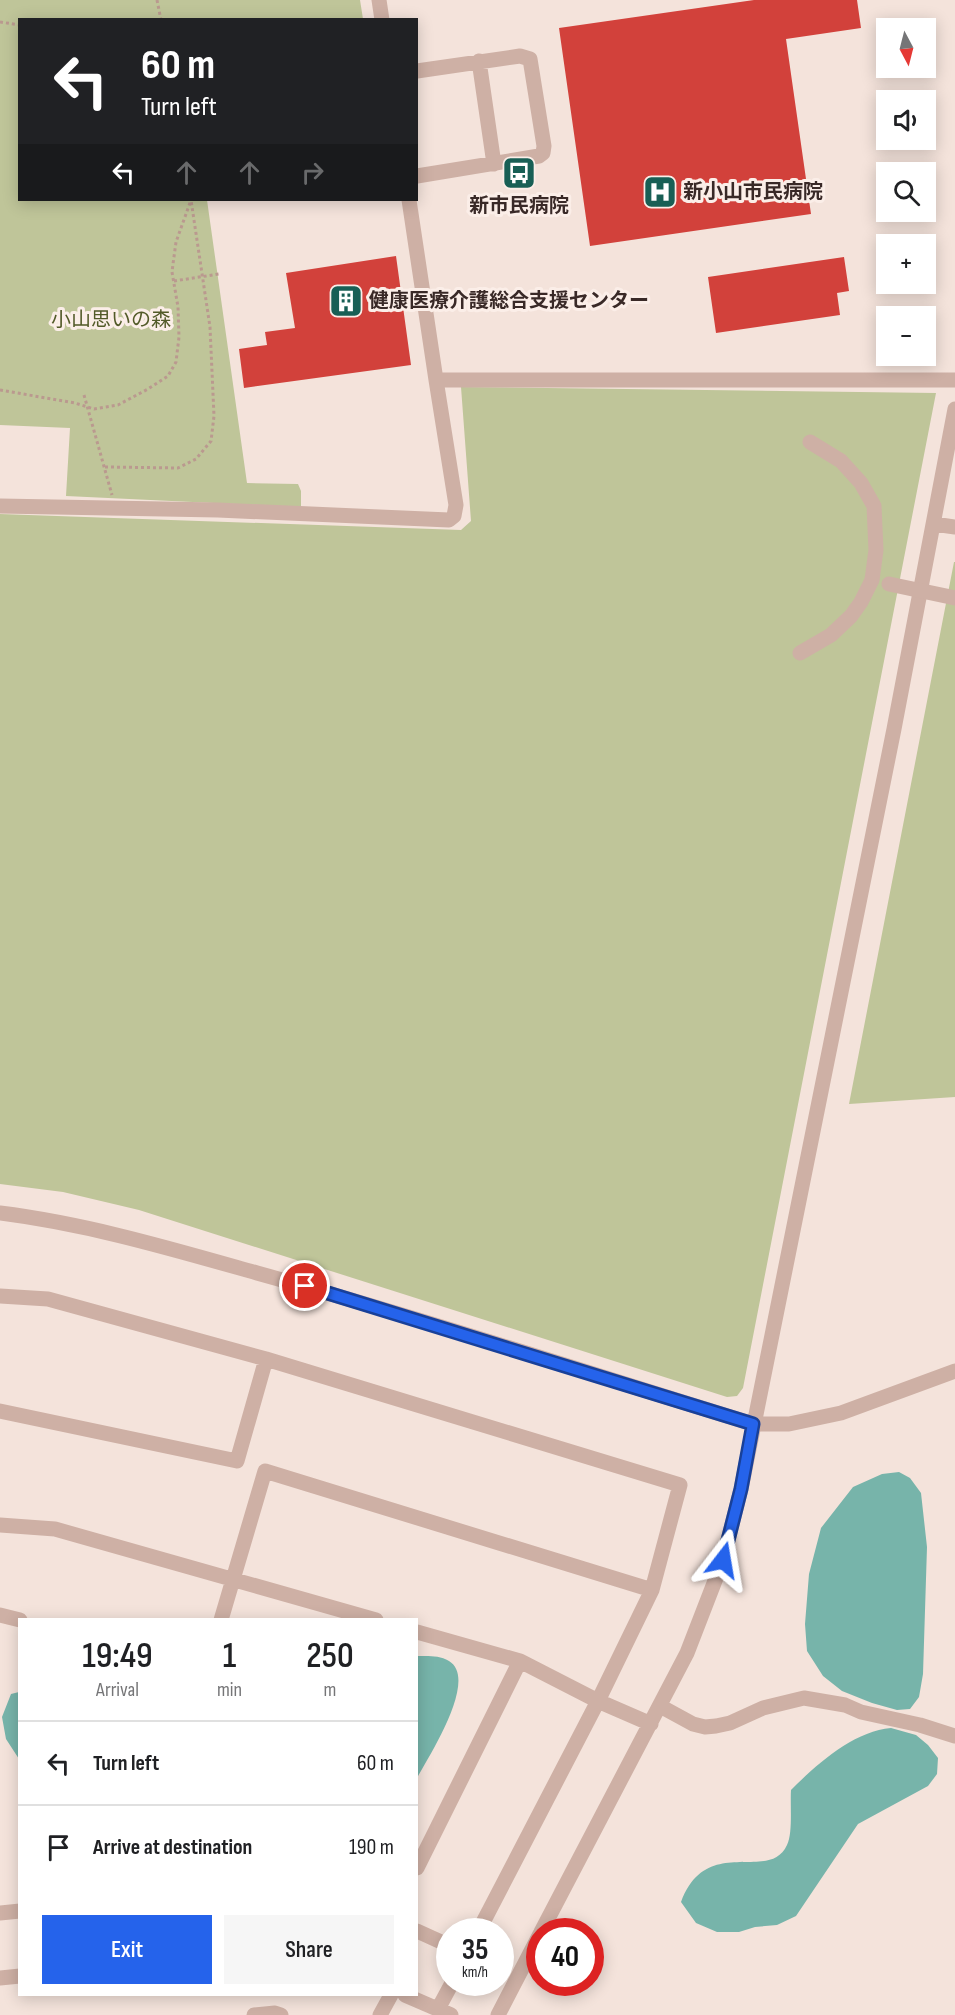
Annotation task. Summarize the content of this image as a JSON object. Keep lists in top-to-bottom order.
{
  "parks": ["小山思いの森"],
  "places": {
    "bus stop": ["新市民病院"],
    "hospital": ["新小山市民病院"],
    "building": ["健康医療介護総合支援センター"]
  },
  "north": "bottom",
  "page": {
    "map_buttons": ["+", "−"],
    "turn": ["60 m", "Turn left"],
    "eta": [
      "19:49",
      "Arrival",
      "1",
      "min",
      "250",
      "m"
    ],
    "list": [
      {
        "name": "Turn left",
        "value": "60 m"
      },
      {
        "name": "Arrive at destination",
        "value": "190 m"
      }
    ],
    "buttons": ["Exit", "Share"],
    "speed": "35 km/h",
    "limit": "40"
  }
}
